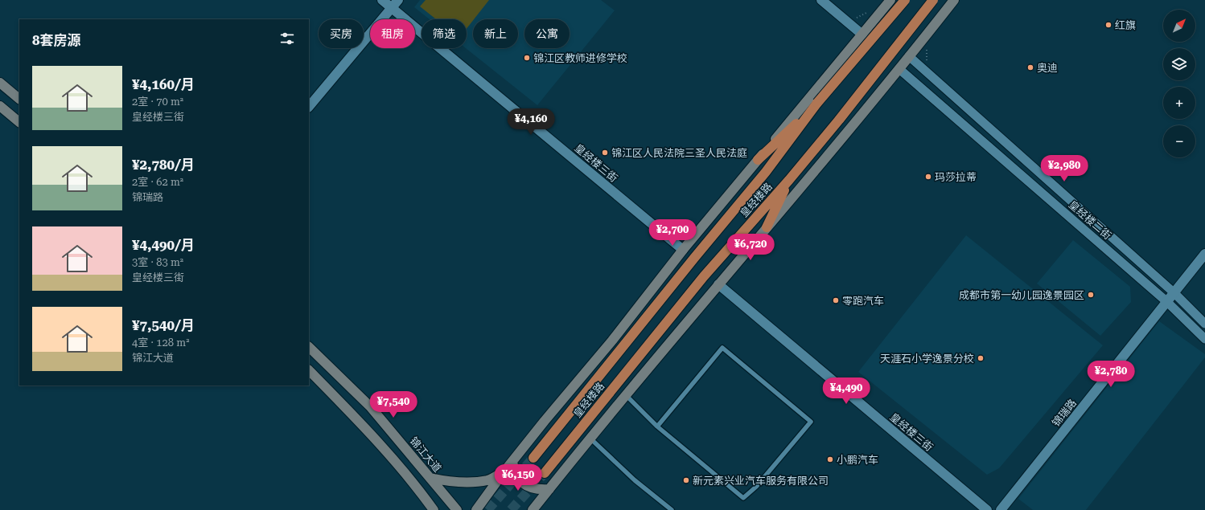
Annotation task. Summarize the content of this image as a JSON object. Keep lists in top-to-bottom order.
{
  "streets": {
    "highway": ["皇经楼路"],
    "main road": ["锦江大道"],
    "street": ["皇经楼三街", "皇经楼二街", "锦瑞路"]
  },
  "crossings": [
    ["皇经楼二街", "锦瑞路"]
  ],
  "places": [
    "红旗",
    "锦江区教师进修学校",
    "奥迪",
    "锦江区人民法院三圣人民法庭",
    "玛莎拉蒂",
    "成都市第一幼儿园逸景园区",
    "零跑汽车",
    "天涯石小学逸景分校",
    "小鹏汽车",
    "新元素兴业汽车服务有限公司"
  ],
  "north": "top right",
  "page": {
    "map_buttons": ["+", "−"],
    "chip": [
      "买房",
      "租房",
      "筛选",
      "新上",
      "公寓"
    ],
    "heading": "8套房源",
    "list": [
      {
        "name": "¥4,160/月",
        "note": "2室 · 70 m² · 皇经楼三街"
      },
      {
        "name": "¥2,780/月",
        "note": "2室 · 62 m² · 锦瑞路"
      },
      {
        "name": "¥4,490/月",
        "note": "3室 · 83 m² · 皇经楼三街"
      },
      {
        "name": "¥7,540/月",
        "note": "4室 · 128 m² · 锦江大道"
      }
    ],
    "price": [
      "¥4,160",
      "¥2,980",
      "¥2,700",
      "¥6,720",
      "¥2,780",
      "¥4,490",
      "¥7,540",
      "¥6,150"
    ]
  }
}
